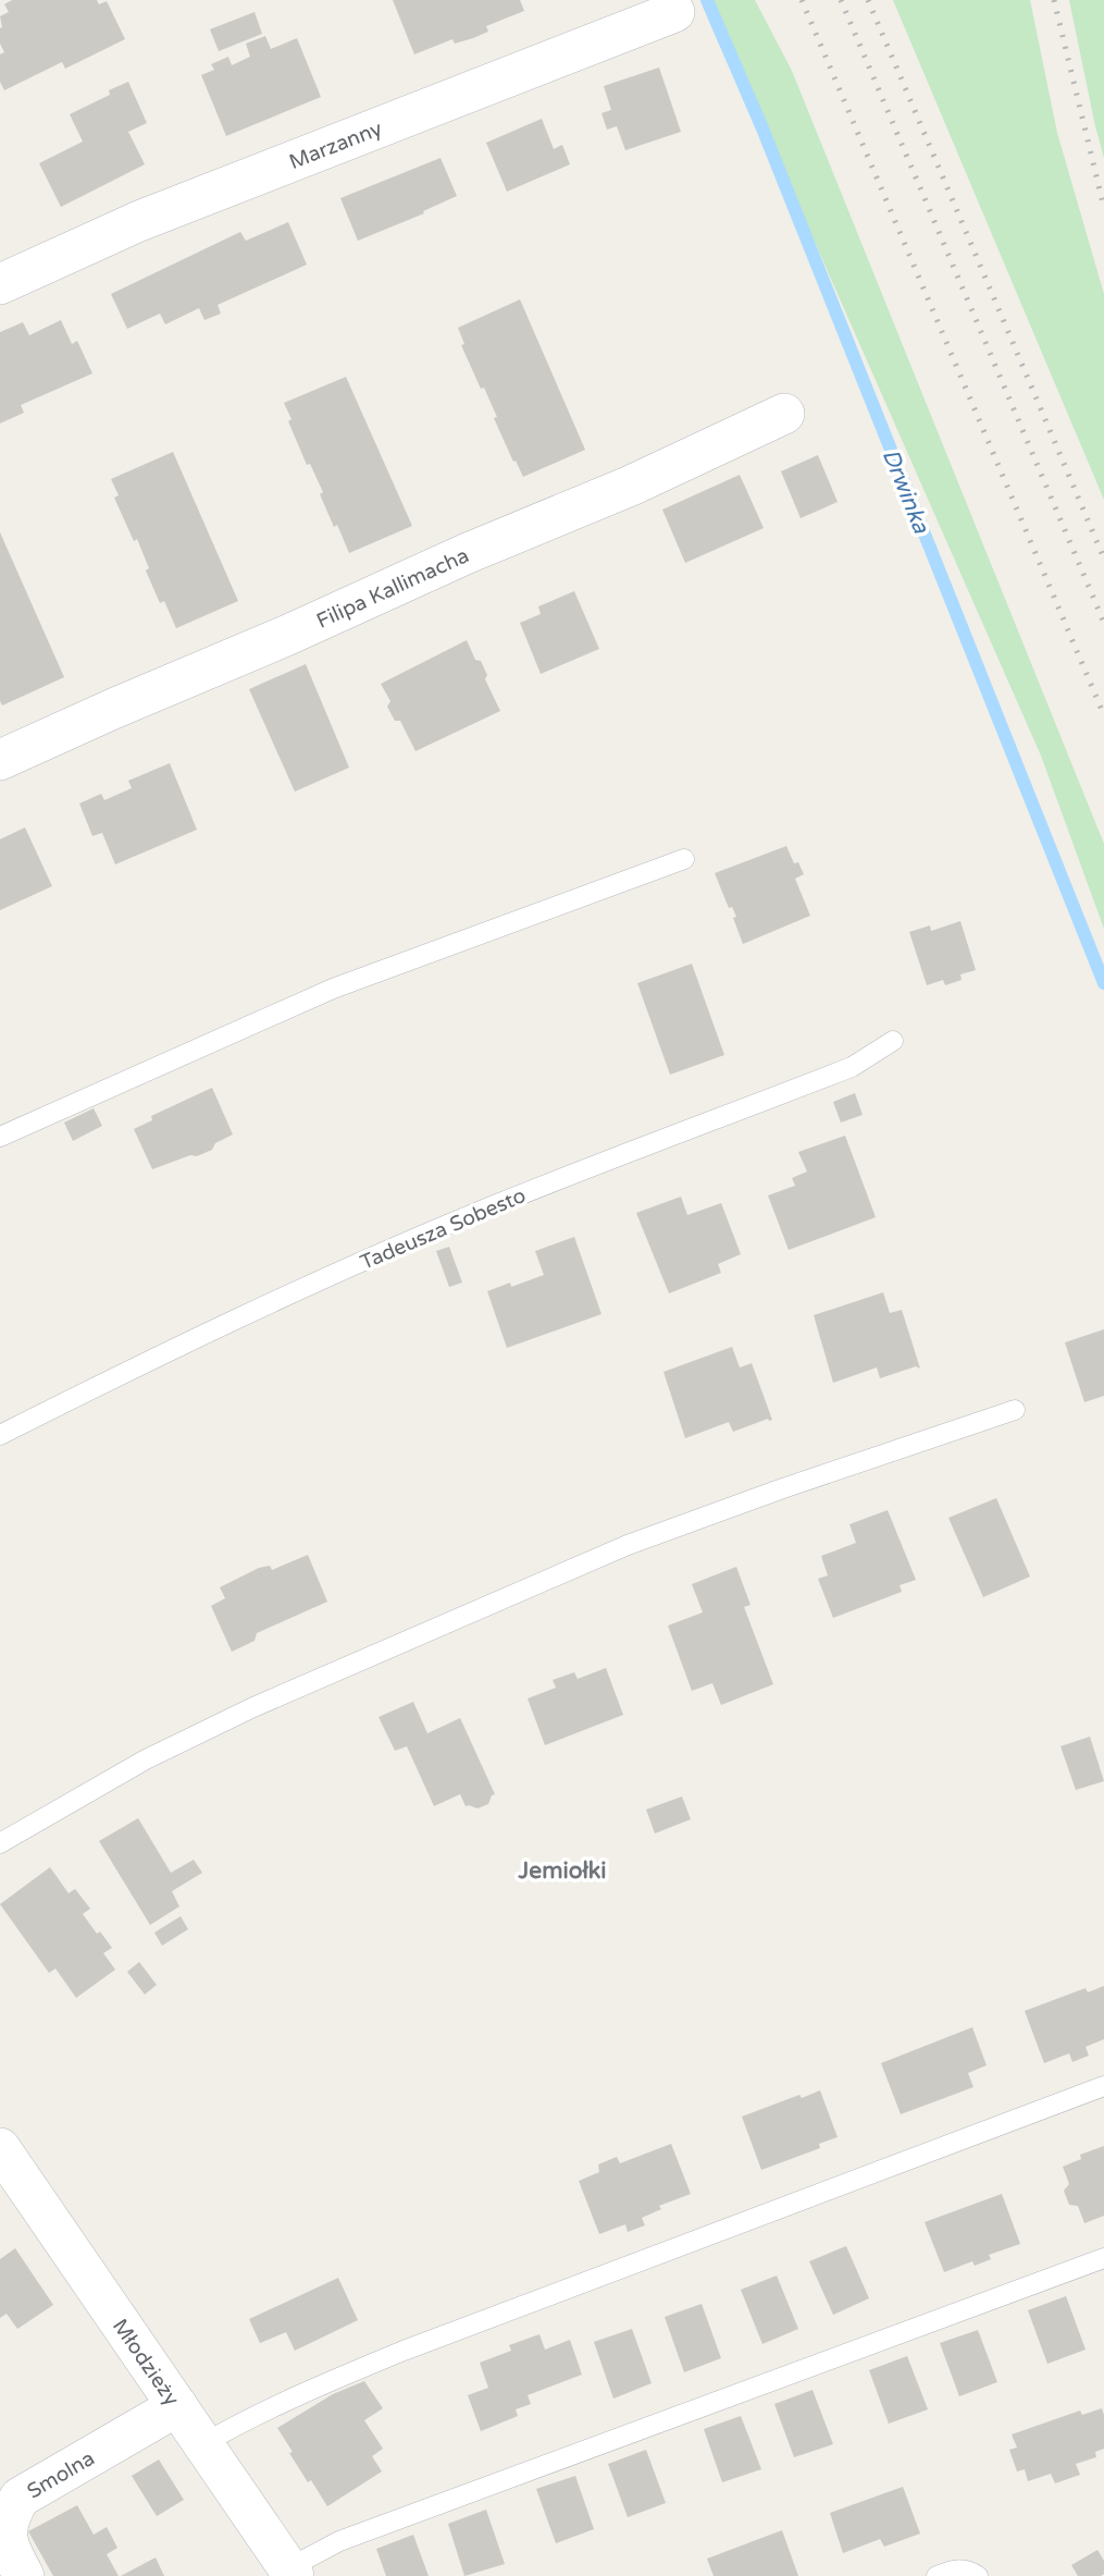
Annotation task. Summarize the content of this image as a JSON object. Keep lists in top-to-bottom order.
{
  "streets": {
    "street": [
      "Marzanny",
      "Filipa Kallimacha",
      "Młodzieży",
      "Smolna"
    ],
    "lane": ["Tadeusza Sobesto"]
  },
  "crossings": [
    ["Młodzieży", "Smolna"]
  ],
  "districts": ["Jemiołki"],
  "water": ["Drwinka"]
}
